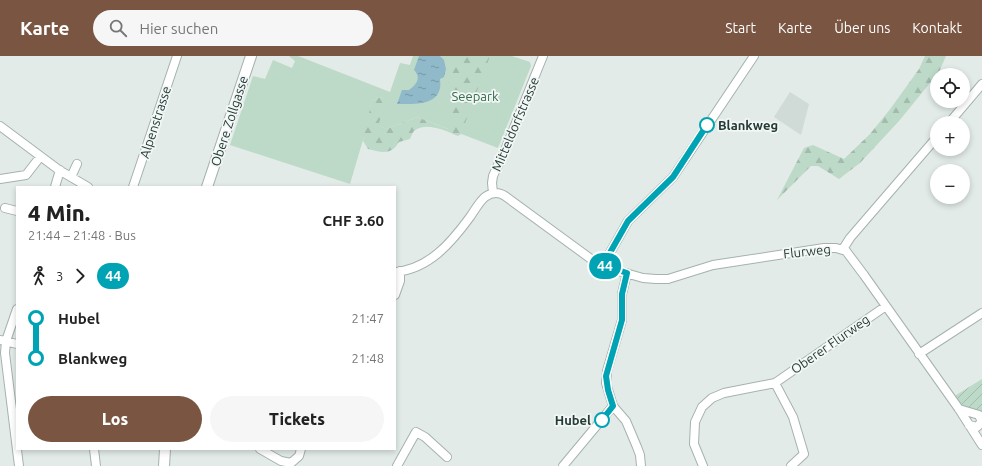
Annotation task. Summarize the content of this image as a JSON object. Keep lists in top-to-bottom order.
{
  "streets": {
    "street": [
      "Obere Zollgasse",
      "Alpenstrasse",
      "Mitteldorfstrasse",
      "Flurweg",
      "Oberer Flurweg"
    ]
  },
  "crossings": [
    ["Mitteldorfstrasse", "Flurweg"]
  ],
  "parks": ["Seepark"],
  "places": ["Blankweg", "Hubel"],
  "lines": ["bus line 44"],
  "page": {
    "header": "Karte",
    "search": "Hier suchen",
    "nav": [
      "Start",
      "Karte",
      "Über uns",
      "Kontakt"
    ],
    "on_map": "44",
    "map_buttons": ["+", "−"],
    "heading": ["4 Min.", "21:44 – 21:48 · Bus", "CHF 3.60"],
    "legs": ["3", "44"],
    "list": [
      {
        "name": "Hubel",
        "value": "21:47"
      },
      {
        "name": "Blankweg",
        "value": "21:48"
      }
    ],
    "buttons": ["Los", "Tickets"]
  }
}
